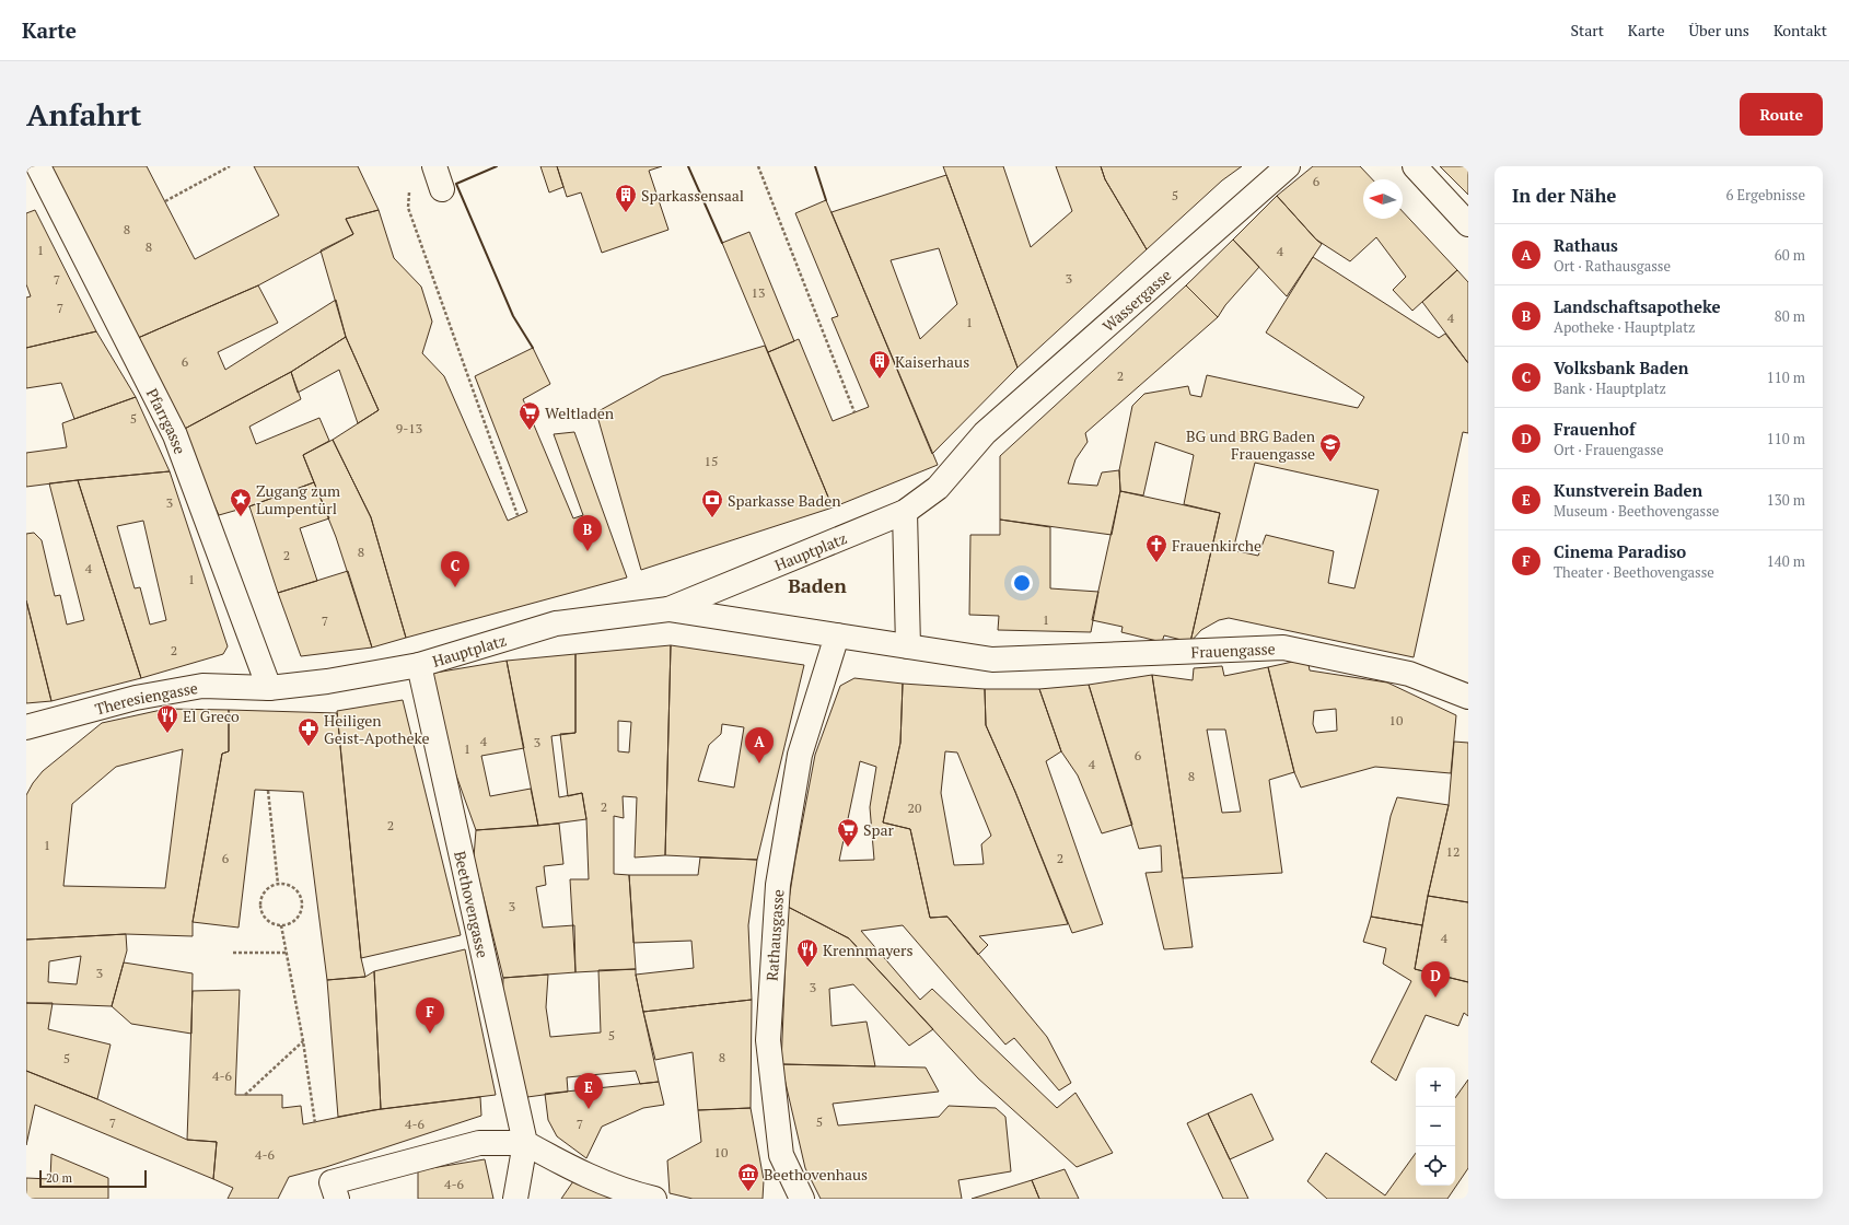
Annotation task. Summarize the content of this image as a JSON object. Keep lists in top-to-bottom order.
{
  "streets": {
    "street": [
      "Wassergasse",
      "Pfarrgasse",
      "Hauptplatz",
      "Frauengasse",
      "Theresiengasse",
      "Beethovengasse",
      "Rathausgasse"
    ]
  },
  "crossings": [
    ["Wassergasse", "Hauptplatz"],
    ["Pfarrgasse", "Hauptplatz"],
    ["Pfarrgasse", "Theresiengasse"],
    ["Hauptplatz", "Frauengasse"],
    ["Hauptplatz", "Theresiengasse"],
    ["Hauptplatz", "Beethovengasse"],
    ["Hauptplatz", "Rathausgasse"]
  ],
  "districts": ["Baden"],
  "places": {
    "building": ["Sparkassensaal", "Kaiserhaus"],
    "supermarket": ["Weltladen", "Spar"],
    "school or university": ["BG und BRG Baden Frauengasse"],
    "place": ["Zugang zum Lumpentürl"],
    "bank": ["Sparkasse Baden"],
    "church": ["Frauenkirche"],
    "restaurant": ["El Greco", "Krennmayers"],
    "pharmacy": ["Heiligen Geist-Apotheke"],
    "museum": ["Beethovenhaus"]
  },
  "house_numbers": [
    "6",
    "5",
    "8",
    "8",
    "1",
    "4",
    "3",
    "7",
    "13",
    "7",
    "4",
    "1",
    "6",
    "2",
    "5",
    "9-13",
    "15",
    "3",
    "8",
    "2",
    "4",
    "1",
    "1",
    "7",
    "2",
    "10",
    "4",
    "3",
    "1",
    "6",
    "4",
    "8",
    "2",
    "20",
    "2",
    "1",
    "12",
    "6",
    "2",
    "3",
    "4",
    "3",
    "3",
    "5",
    "8",
    "5",
    "4-6",
    "5",
    "7",
    "4-6",
    "7",
    "10",
    "4-6",
    "4-6"
  ],
  "scale_bar": "20 m",
  "north": "left",
  "page": {
    "header": "Karte",
    "nav": [
      "Start",
      "Karte",
      "Über uns",
      "Kontakt"
    ],
    "buttons": "Route",
    "title": "Anfahrt",
    "heading": ["In der Nähe", "6 Ergebnisse"],
    "list": [
      {
        "mark": "A",
        "name": "Rathaus",
        "note": "Ort · Rathausgasse",
        "value": "60 m"
      },
      {
        "mark": "B",
        "name": "Landschaftsapotheke",
        "note": "Apotheke · Hauptplatz",
        "value": "80 m"
      },
      {
        "mark": "C",
        "name": "Volksbank Baden",
        "note": "Bank · Hauptplatz",
        "value": "110 m"
      },
      {
        "mark": "D",
        "name": "Frauenhof",
        "note": "Ort · Frauengasse",
        "value": "110 m"
      },
      {
        "mark": "E",
        "name": "Kunstverein Baden",
        "note": "Museum · Beethovengasse",
        "value": "130 m"
      },
      {
        "mark": "F",
        "name": "Cinema Paradiso",
        "note": "Theater · Beethovengasse",
        "value": "140 m"
      }
    ],
    "pins": [
      "B",
      "C",
      "A",
      "D",
      "F",
      "E"
    ],
    "map_buttons": ["+", "−"],
    "scale": "20 m"
  }
}
